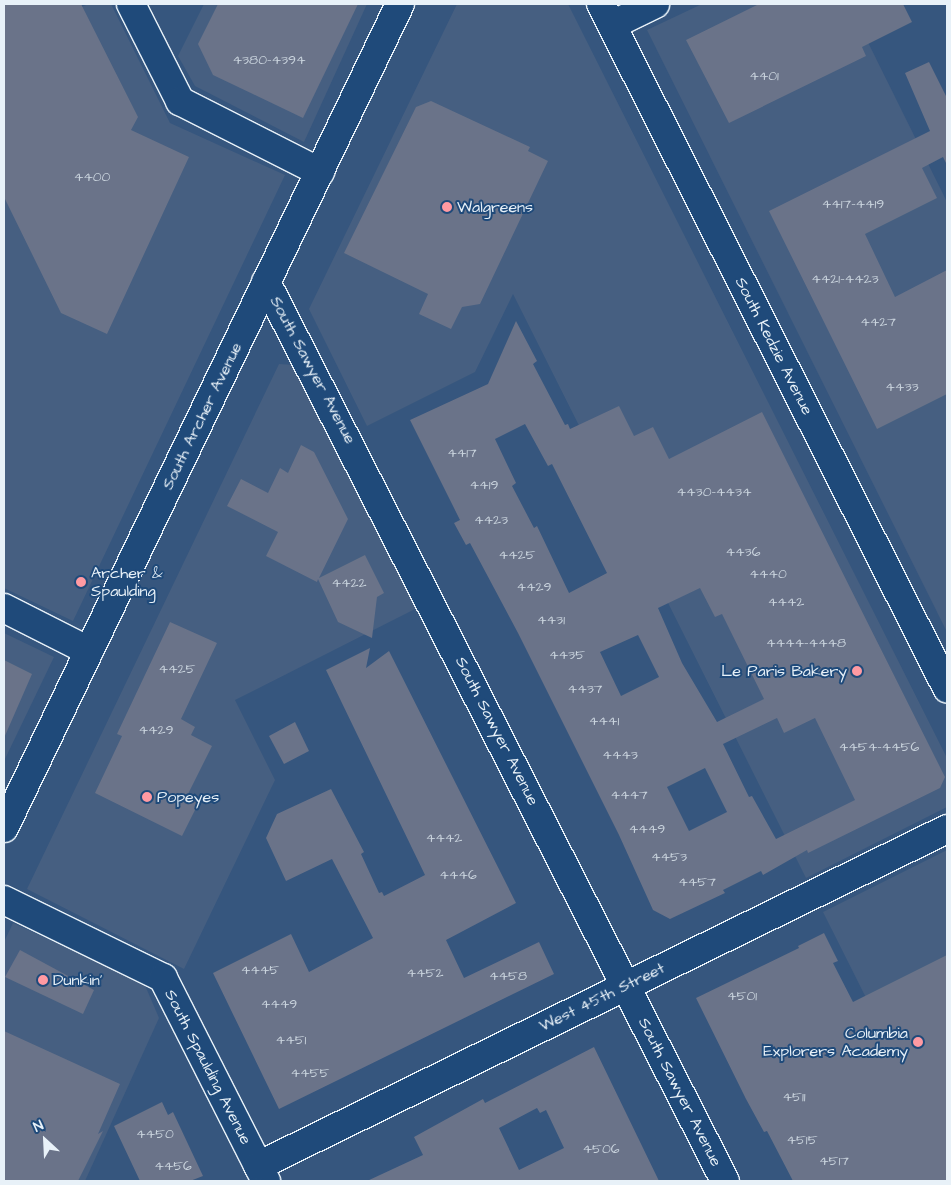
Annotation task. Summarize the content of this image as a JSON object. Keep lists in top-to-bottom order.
{
  "streets": {
    "street": [
      "South Kedzie Avenue",
      "South Sawyer Avenue",
      "South Archer Avenue",
      "West 45th Street",
      "South Spaulding Avenue"
    ]
  },
  "crossings": [
    ["South Sawyer Avenue", "South Archer Avenue"],
    ["South Sawyer Avenue", "West 45th Street"],
    ["West 45th Street", "South Spaulding Avenue"]
  ],
  "places": [
    "Walgreens",
    "Archer & Spaulding",
    "Le Paris Bakery",
    "Popeyes",
    "Dunkin'",
    "Columbia Explorers Academy"
  ],
  "house_numbers": [
    "4380-4394",
    "4401",
    "4400",
    "4417-4419",
    "4421-4423",
    "4427",
    "4433",
    "4417",
    "4419",
    "4430-4434",
    "4423",
    "4436",
    "4425",
    "4440",
    "4422",
    "4429",
    "4442",
    "4431",
    "4444-4448",
    "4435",
    "4425",
    "4437",
    "4441",
    "4429",
    "4454-4456",
    "4443",
    "4447",
    "4449",
    "4442",
    "4453",
    "4446",
    "4457",
    "4445",
    "4452",
    "4458",
    "4501",
    "4449",
    "4451",
    "4455",
    "4511",
    "4450",
    "4515",
    "4506",
    "4517",
    "4456"
  ],
  "north": "top left"
}
